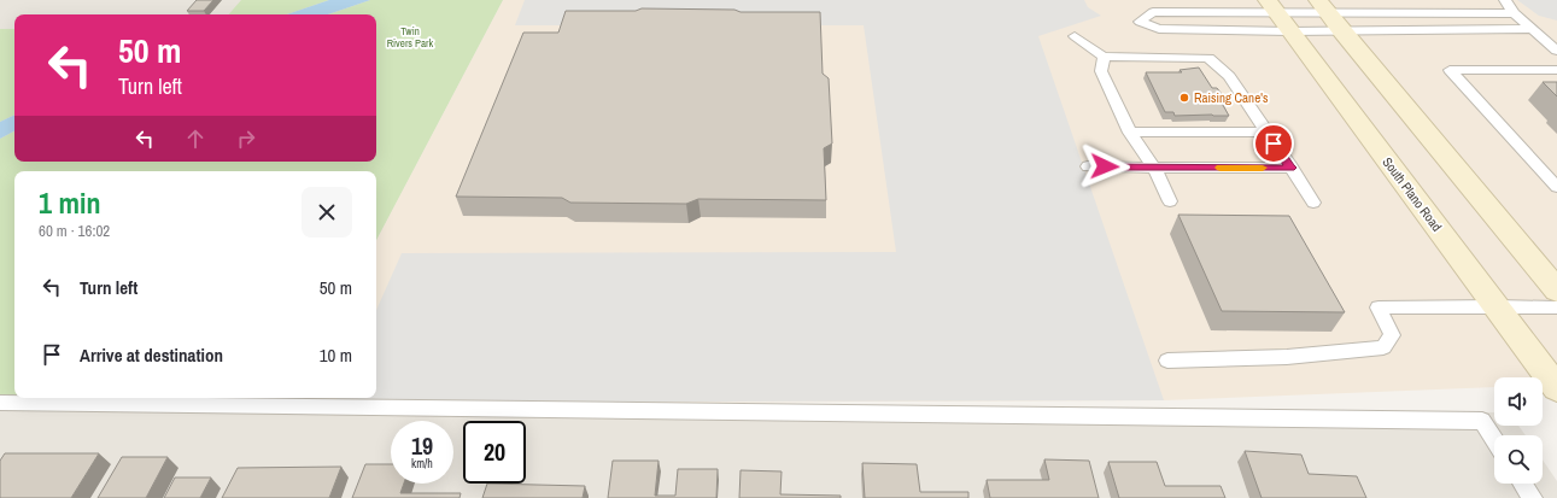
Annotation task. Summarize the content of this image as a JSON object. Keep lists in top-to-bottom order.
{
  "streets": {
    "main road": ["South Plano Road"]
  },
  "parks": ["Twin Rivers Park"],
  "places": ["Raising Cane's"],
  "page": {
    "turn": ["50 m", "Turn left"],
    "heading": ["1 min", "60 m · 16:02"],
    "list": [
      {
        "name": "Turn left",
        "value": "50 m"
      },
      {
        "name": "Arrive at destination",
        "value": "10 m"
      }
    ],
    "speed": "19 km/h",
    "limit": "20"
  }
}
